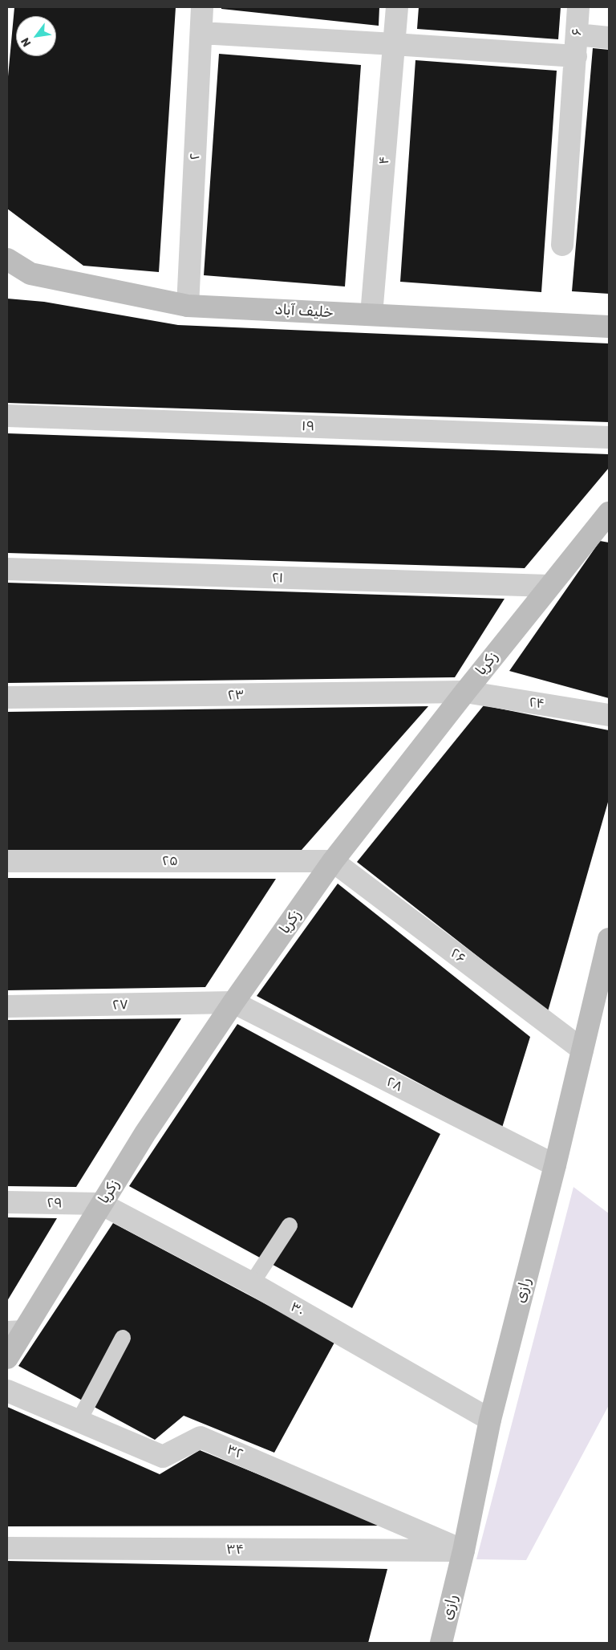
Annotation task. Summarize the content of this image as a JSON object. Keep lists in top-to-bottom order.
{
  "streets": {
    "street": [
      "۶",
      "۲",
      "۴",
      "خلیف آباد",
      "۱۹",
      "۲۱",
      "زکریا",
      "۲۳",
      "۲۴",
      "۲۵",
      "۲۶",
      "۲۷",
      "۲۸",
      "۲۹",
      "رازی",
      "۳۰",
      "۳۲",
      "۳۴"
    ]
  },
  "crossings": [
    ["۲", "خلیف آباد"],
    ["۴", "خلیف آباد"],
    ["۲۱", "زکریا"],
    ["زکریا", "۲۳"],
    ["زکریا", "۲۴"],
    ["زکریا", "۲۵"],
    ["زکریا", "۲۶"],
    ["زکریا", "۲۷"],
    ["زکریا", "۲۸"],
    ["زکریا", "۲۹"],
    ["زکریا", "۳۰"],
    ["۲۳", "۲۴"],
    ["۲۵", "۲۶"],
    ["۲۶", "رازی"],
    ["۲۷", "۲۸"],
    ["۲۸", "رازی"],
    ["۲۹", "۳۰"],
    ["رازی", "۳۰"],
    ["رازی", "۳۲"],
    ["رازی", "۳۴"],
    ["۳۲", "۳۴"]
  ],
  "north": "bottom left"
}
